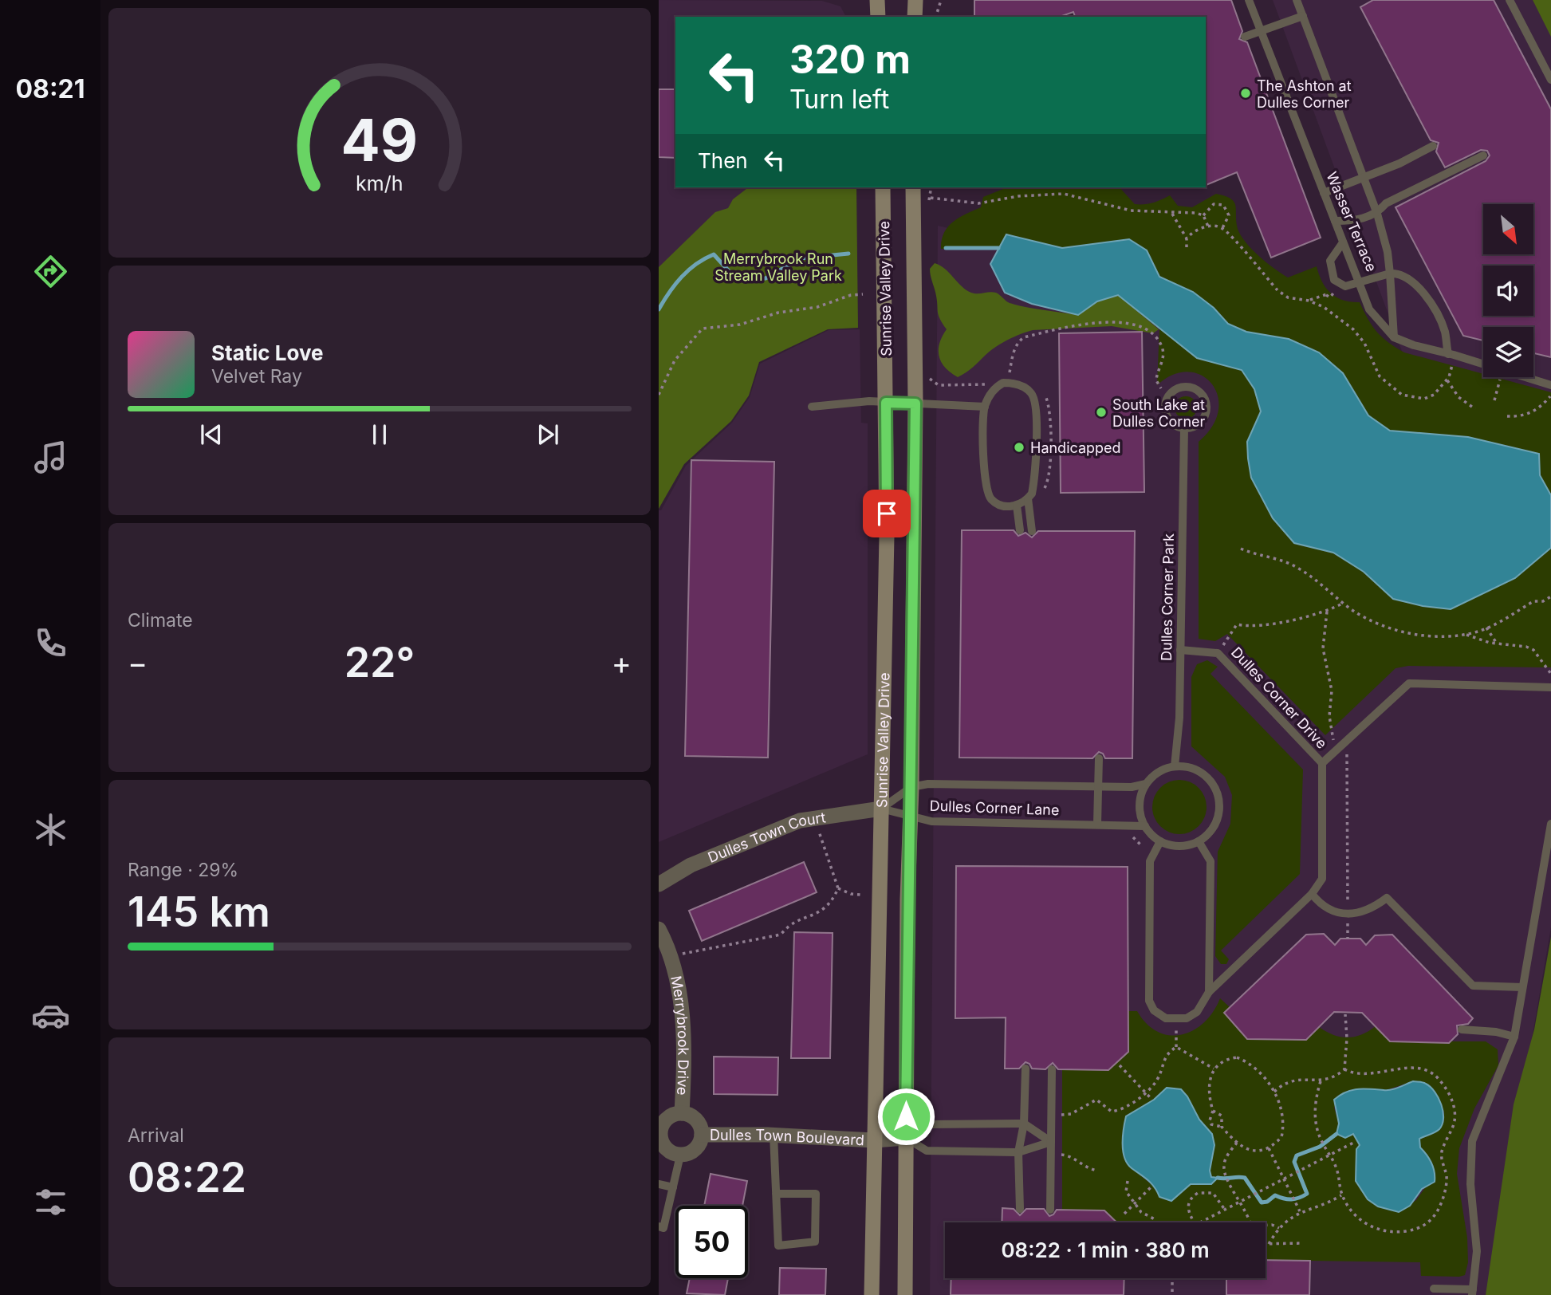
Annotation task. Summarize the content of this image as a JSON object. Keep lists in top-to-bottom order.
{
  "streets": {
    "main road": ["Sunrise Valley Drive"],
    "street": ["Dulles Town Court", "Merrybrook Drive", "Dulles Town Boulevard"],
    "lane": [
      "Wasser Terrace",
      "Dulles Corner Park",
      "Dulles Corner Drive",
      "Dulles Corner Lane"
    ]
  },
  "crossings": [
    ["Sunrise Valley Drive", "Dulles Corner Lane"],
    ["Sunrise Valley Drive", "Dulles Town Court"],
    ["Sunrise Valley Drive", "Dulles Town Boulevard"],
    ["Dulles Corner Park", "Dulles Corner Drive"],
    ["Dulles Corner Park", "Dulles Corner Lane"],
    ["Dulles Corner Drive", "Dulles Corner Lane"],
    ["Dulles Corner Lane", "Dulles Town Court"],
    ["Merrybrook Drive", "Dulles Town Boulevard"]
  ],
  "parks": ["Merrybrook Run Stream Valley Park"],
  "places": ["The Ashton at Dulles Corner", "South Lake at Dulles Corner", "Handicapped"],
  "north": "bottom right",
  "page": {
    "tabs": "08:21",
    "turn": ["320 m", "Turn left"],
    "then": "Then",
    "song": ["Static Love", "Velvet Ray"],
    "tile": [
      "Climate",
      ["Range · 29%", "145 km"],
      ["Arrival", "08:22"]
    ],
    "heat": ["−", "22°", "+"],
    "limit": "50",
    "trip": "08:22 · 1 min · 380 m",
    "gauge": ["49", "km/h"]
  }
}
